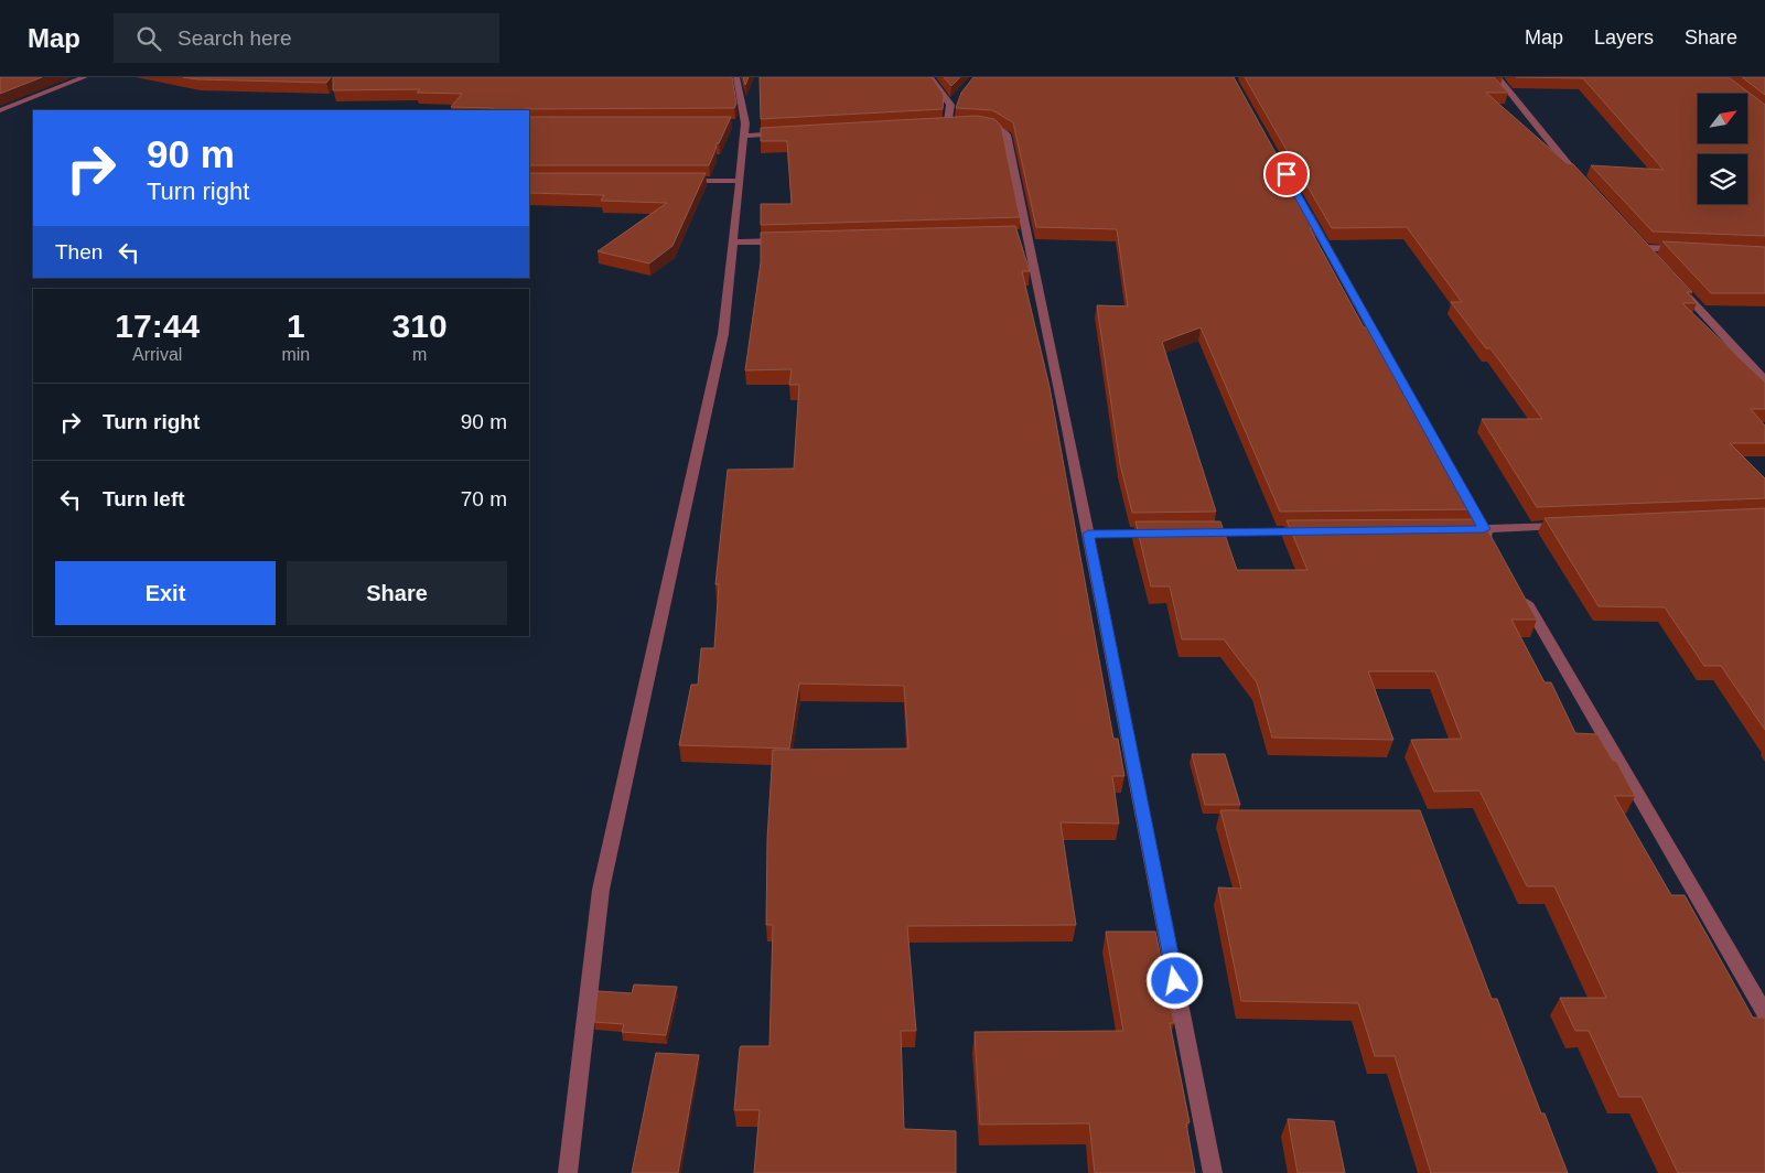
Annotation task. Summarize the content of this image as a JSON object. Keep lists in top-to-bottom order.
{
  "north": "top right",
  "page": {
    "header": "Map",
    "search": "Search here",
    "nav": ["Map", "Layers", "Share"],
    "turn": ["90 m", "Turn right"],
    "then": "Then",
    "eta": [
      "17:44",
      "Arrival",
      "1",
      "min",
      "310",
      "m"
    ],
    "list": [
      {
        "name": "Turn right",
        "value": "90 m"
      },
      {
        "name": "Turn left",
        "value": "70 m"
      }
    ],
    "buttons": ["Exit", "Share"]
  }
}
